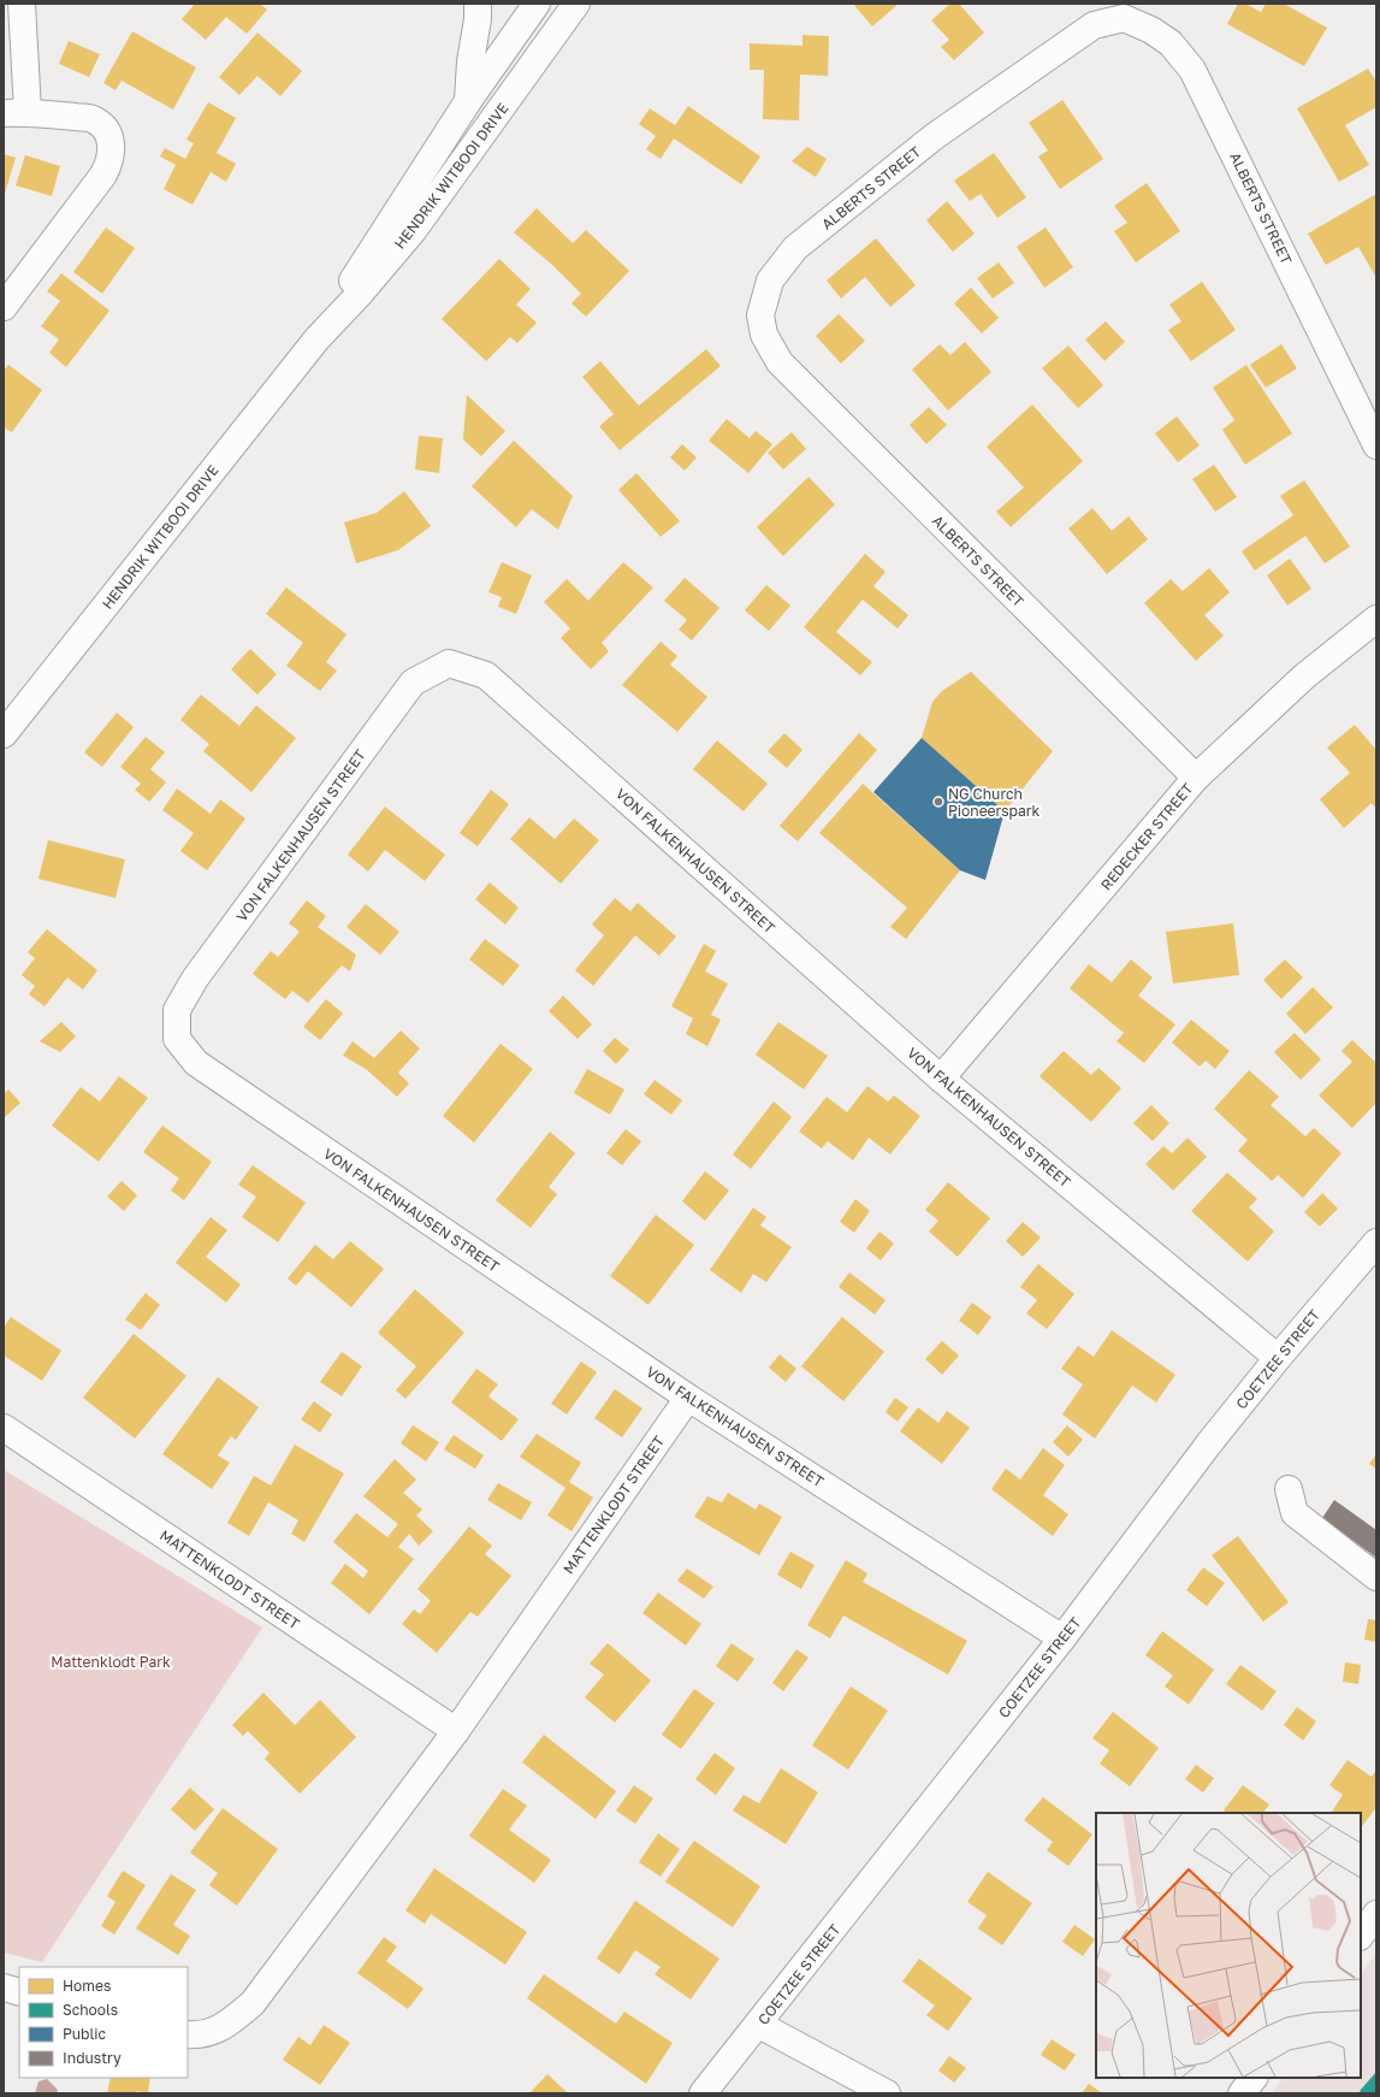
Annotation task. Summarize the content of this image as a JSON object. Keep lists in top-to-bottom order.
{
  "streets": {
    "street": [
      "HENDRIK WITBOOI DRIVE",
      "ALBERTS STREET",
      "VON FALKENHAUSEN STREET",
      "REDECKER STREET",
      "COETZEE STREET",
      "MATTENKLODT STREET"
    ]
  },
  "crossings": [
    ["ALBERTS STREET", "REDECKER STREET"],
    ["VON FALKENHAUSEN STREET", "REDECKER STREET"],
    ["VON FALKENHAUSEN STREET", "COETZEE STREET"],
    ["VON FALKENHAUSEN STREET", "MATTENKLODT STREET"]
  ],
  "parks": ["Mattenklodt Park"],
  "places": ["NG Church Pioneerspark"],
  "legend": [
    "Homes",
    "Schools",
    "Public",
    "Industry"
  ]
}
